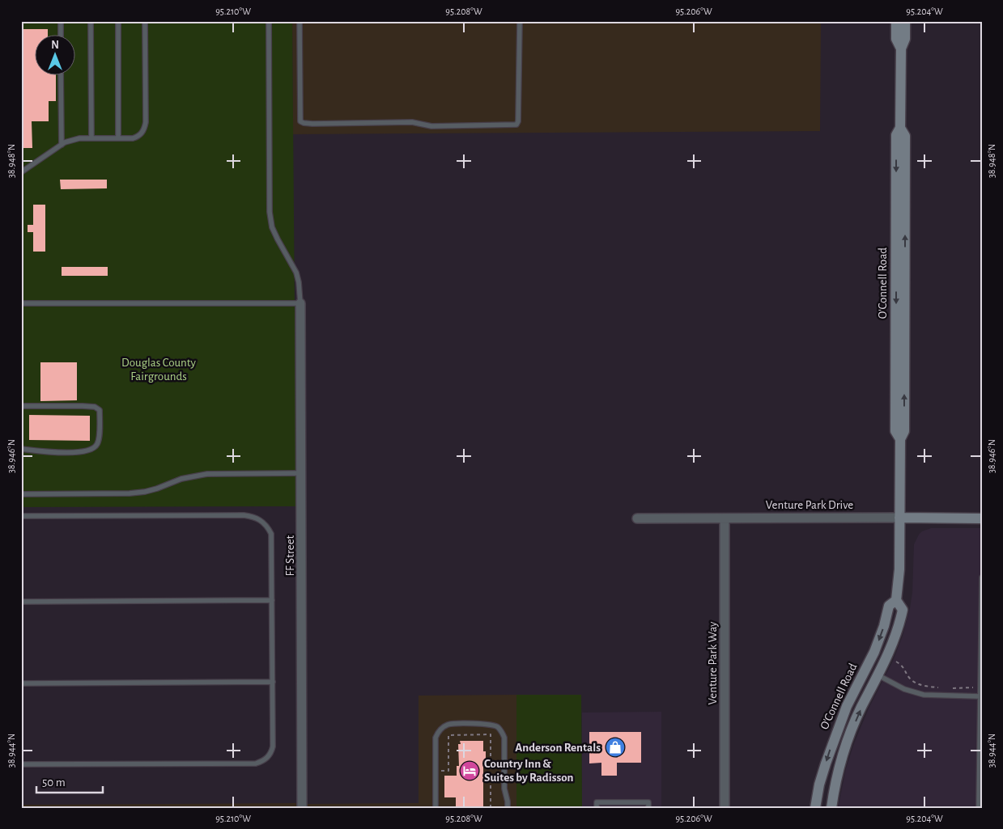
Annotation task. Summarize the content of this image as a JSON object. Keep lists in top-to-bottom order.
{
  "streets": {
    "street": [
      "O'Connell Road",
      "Venture Park Drive",
      "FF Street",
      "Venture Park Way"
    ]
  },
  "crossings": [
    ["O'Connell Road", "Venture Park Drive"],
    ["Venture Park Drive", "Venture Park Way"]
  ],
  "parks": ["Douglas County Fairgrounds"],
  "places": {
    "shop": ["Anderson Rentals"],
    "hotel": ["Country Inn & Suites by Radisson"]
  },
  "scale_bar": "50 m",
  "north": "top",
  "coordinates": [
    "95.210°W",
    "95.208°W",
    "95.206°W",
    "95.204°W",
    "38.948°N",
    "38.946°N",
    "38.944°N"
  ]
}
